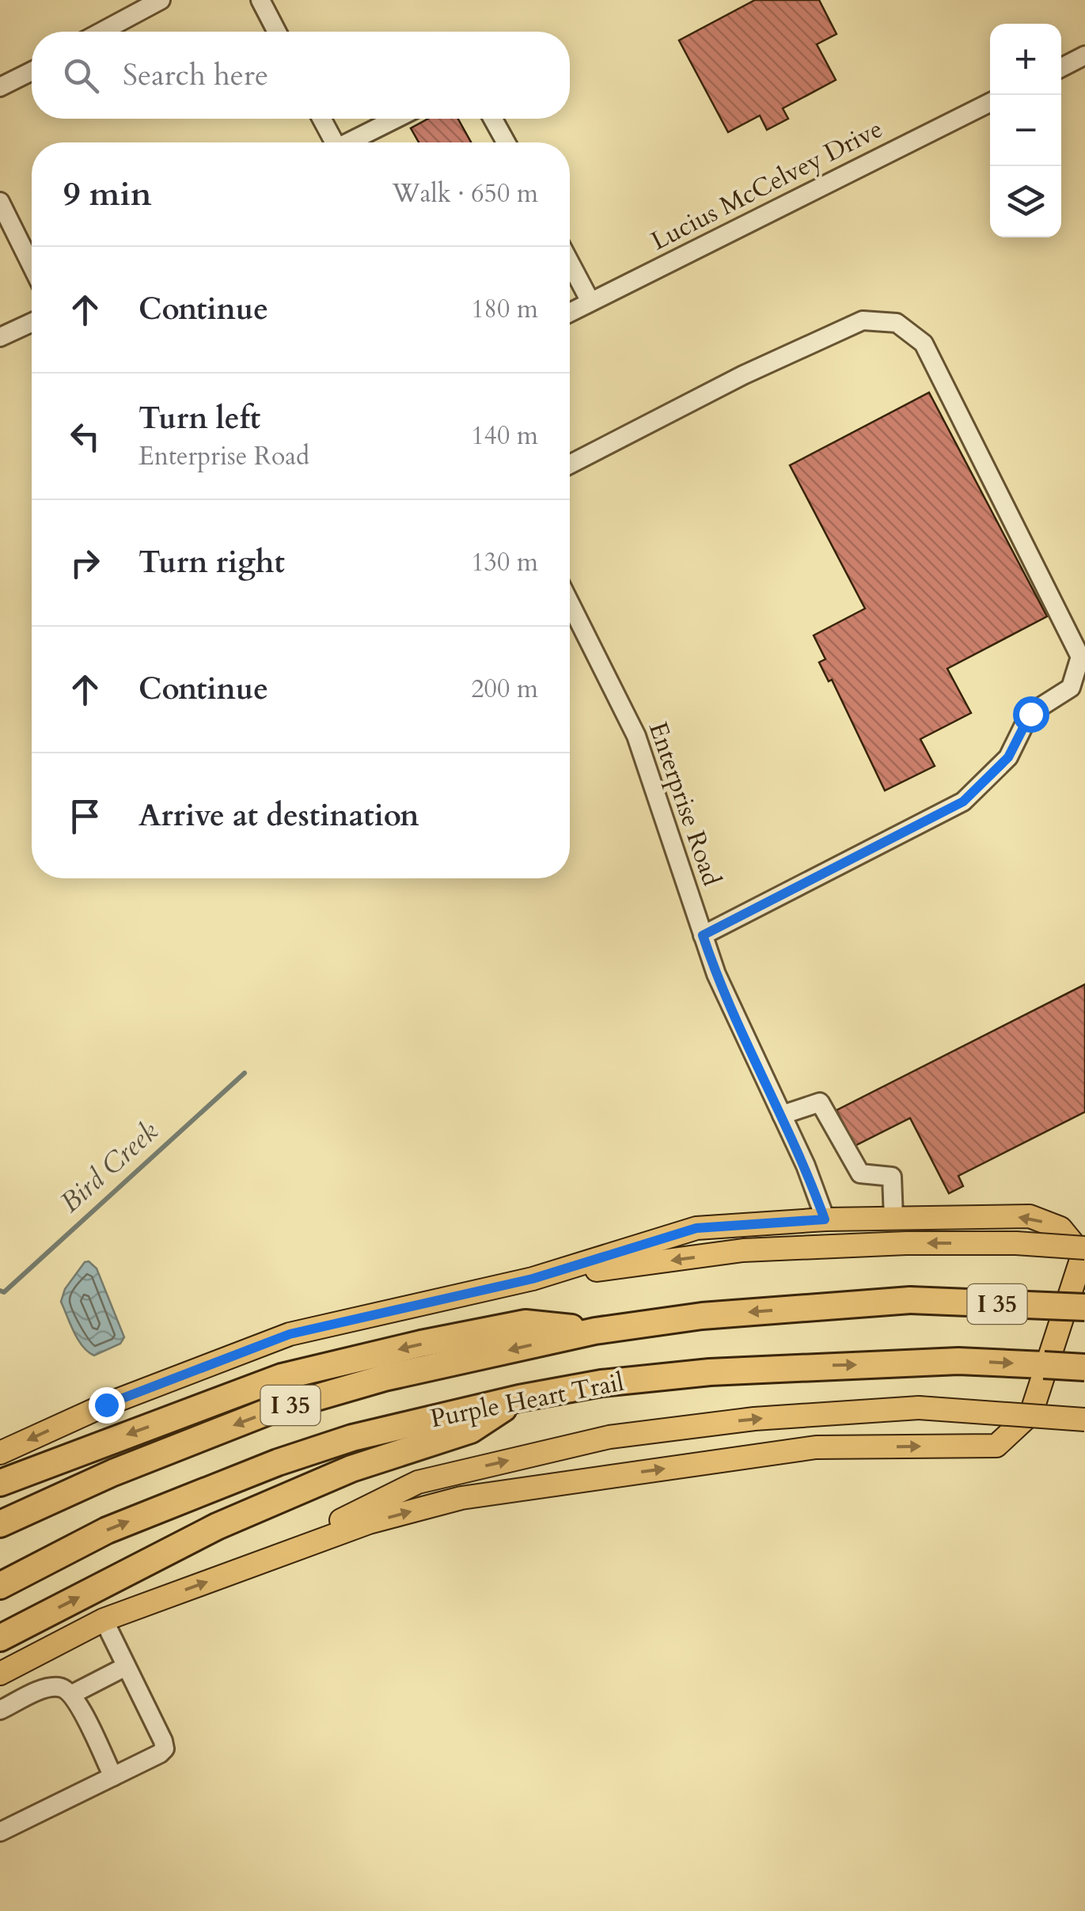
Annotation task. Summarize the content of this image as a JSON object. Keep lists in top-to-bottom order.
{
  "streets": {
    "highway": ["I 35", "Purple Heart Trail"],
    "street": ["Lucius McCelvey Drive", "Enterprise Road"]
  },
  "water": ["Bird Creek"],
  "page": {
    "map_buttons": ["+", "−"],
    "search": "Search here",
    "heading": ["9 min", "Walk · 650 m"],
    "list": [
      ["Continue", "180 m"],
      ["Turn left", "Enterprise Road", "140 m"],
      ["Turn right", "130 m"],
      ["Continue", "200 m"],
      "Arrive at destination"
    ]
  }
}
